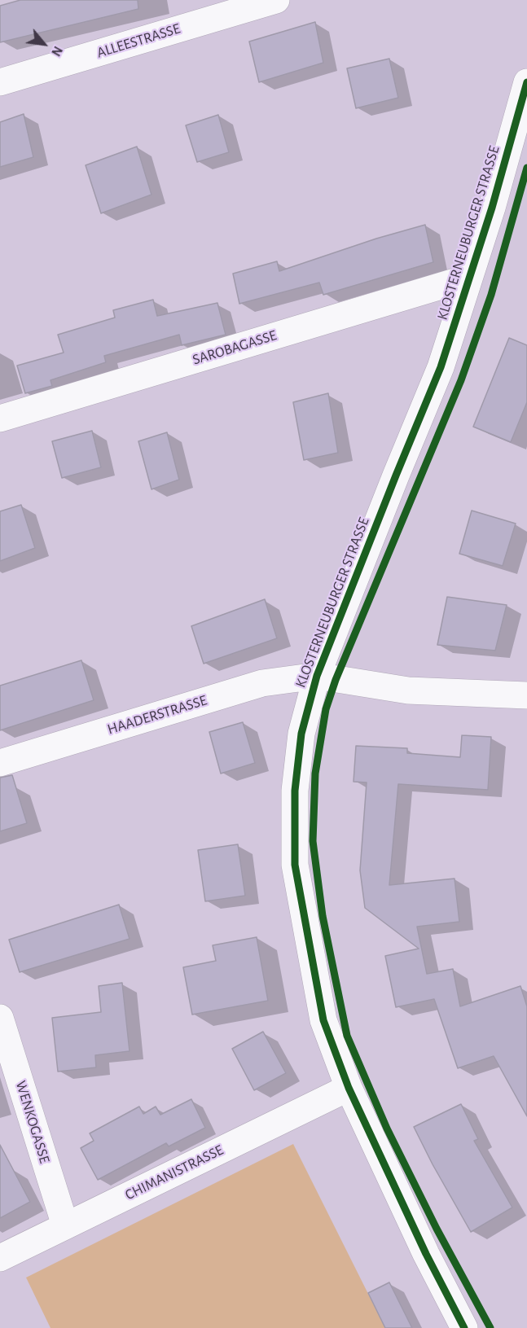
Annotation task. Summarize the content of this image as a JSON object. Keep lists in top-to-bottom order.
{
  "streets": {
    "street": [
      "ALLEESTRASSE",
      "KLOSTERNEUBURGER STRASSE",
      "SAROBAGASSE",
      "HAADERSTRASSE",
      "WENKOGASSE",
      "CHIMANISTRASSE"
    ]
  },
  "crossings": [
    ["KLOSTERNEUBURGER STRASSE", "SAROBAGASSE"],
    ["KLOSTERNEUBURGER STRASSE", "HAADERSTRASSE"],
    ["KLOSTERNEUBURGER STRASSE", "CHIMANISTRASSE"],
    ["WENKOGASSE", "CHIMANISTRASSE"]
  ],
  "north": "bottom right"
}
